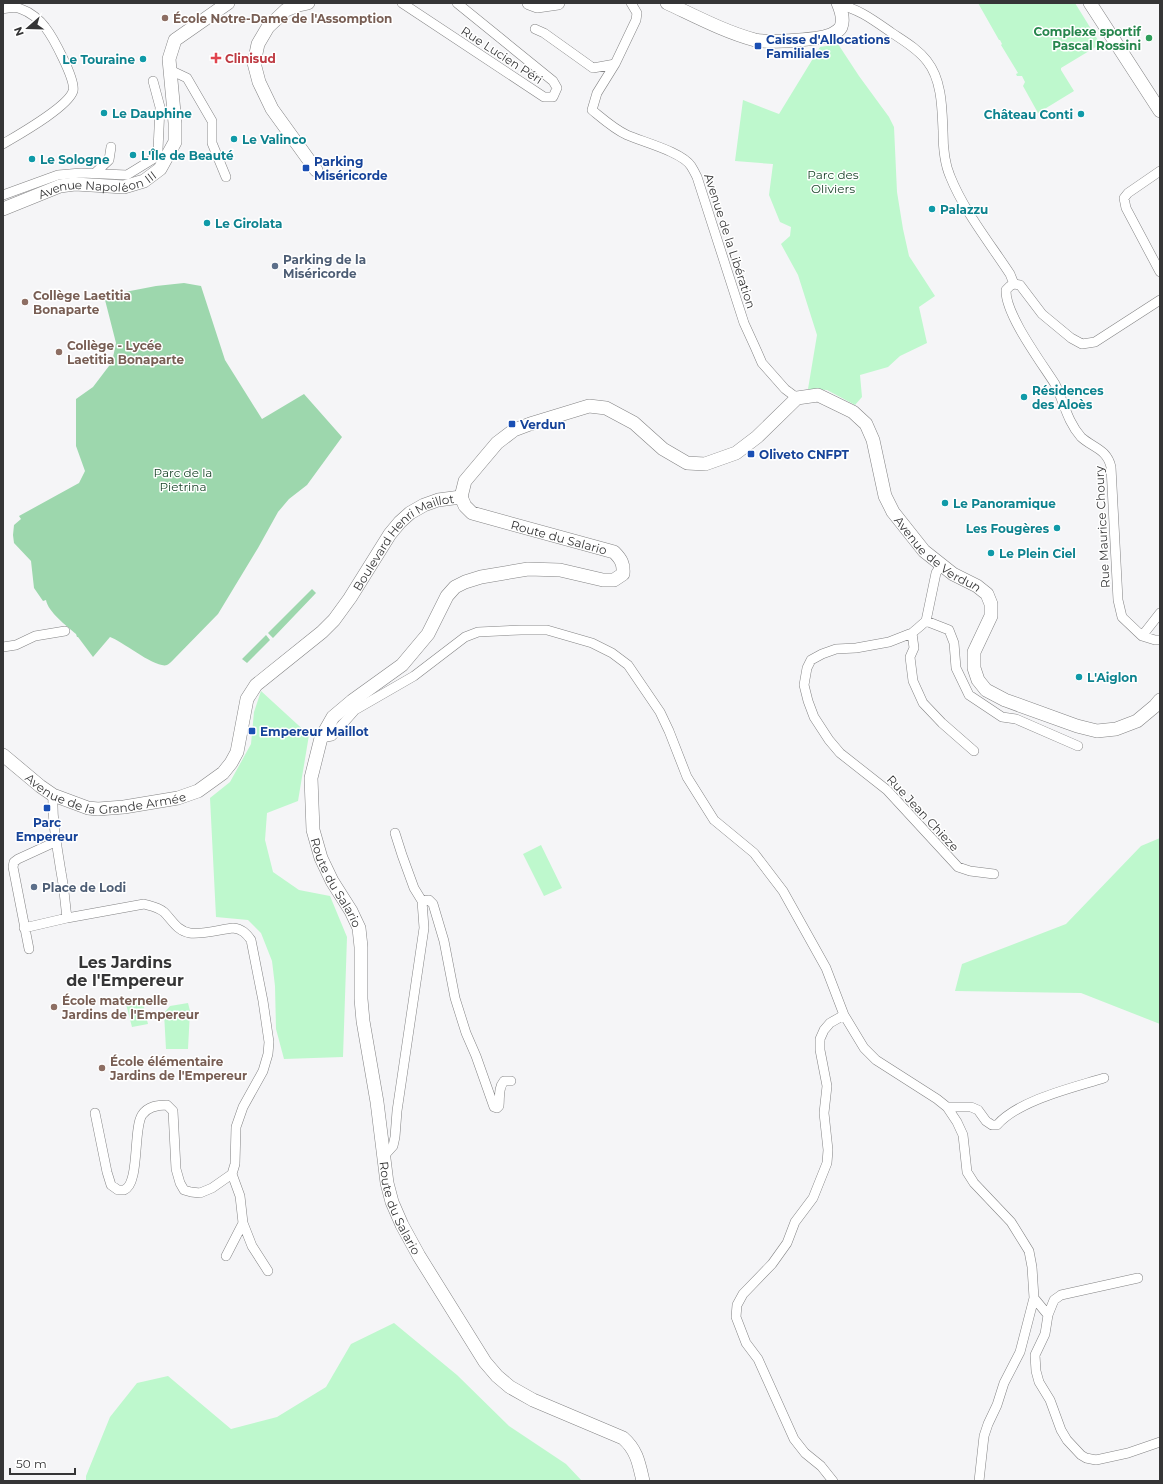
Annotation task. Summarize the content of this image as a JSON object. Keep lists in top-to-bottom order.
{
  "streets": {
    "main road": [
      "Avenue Napoléon III",
      "Route du Salario",
      "Boulevard Henri Maillot",
      "Avenue de Verdun",
      "Avenue de la Grande Armée"
    ],
    "street": [
      "Rue Lucien Péri",
      "Avenue de la Libération",
      "Rue Maurice Choury",
      "Rue Jean Chieze"
    ]
  },
  "crossings": [
    ["Avenue de la Libération", "Boulevard Henri Maillot"],
    ["Avenue de la Libération", "Avenue de Verdun"],
    ["Route du Salario", "Boulevard Henri Maillot"],
    ["Boulevard Henri Maillot", "Avenue de Verdun"],
    ["Boulevard Henri Maillot", "Avenue de la Grande Armée"]
  ],
  "districts": ["Les Jardins de l'Empereur"],
  "parks": ["Parc des Oliviers", "Parc de la Pietrina"],
  "places": {
    "other": [
      "École Notre-Dame de l'Assomption",
      "Complexe sportif Pascal Rossini",
      "Le Touraine",
      "Le Dauphine",
      "Château Conti",
      "Le Valinco",
      "L'Île de Beauté",
      "Le Sologne",
      "Palazzu",
      "Le Girolata",
      "Parking de la Miséricorde",
      "Collège Laetitia Bonaparte",
      "Collège - Lycée Laetitia Bonaparte",
      "Résidences des Aloès",
      "Le Panoramique",
      "Les Fougères",
      "Le Plein Ciel",
      "L'Aiglon",
      "Place de Lodi",
      "École maternelle Jardins de l'Empereur",
      "École élémentaire Jardins de l'Empereur"
    ],
    "transit": [
      "Caisse d'Allocations Familiales",
      "Parking Miséricorde",
      "Verdun",
      "Oliveto CNFPT",
      "Empereur Maillot",
      "Parc Empereur"
    ],
    "health": ["Clinisud"]
  },
  "scale_bar": "50 m",
  "north": "left"
}
